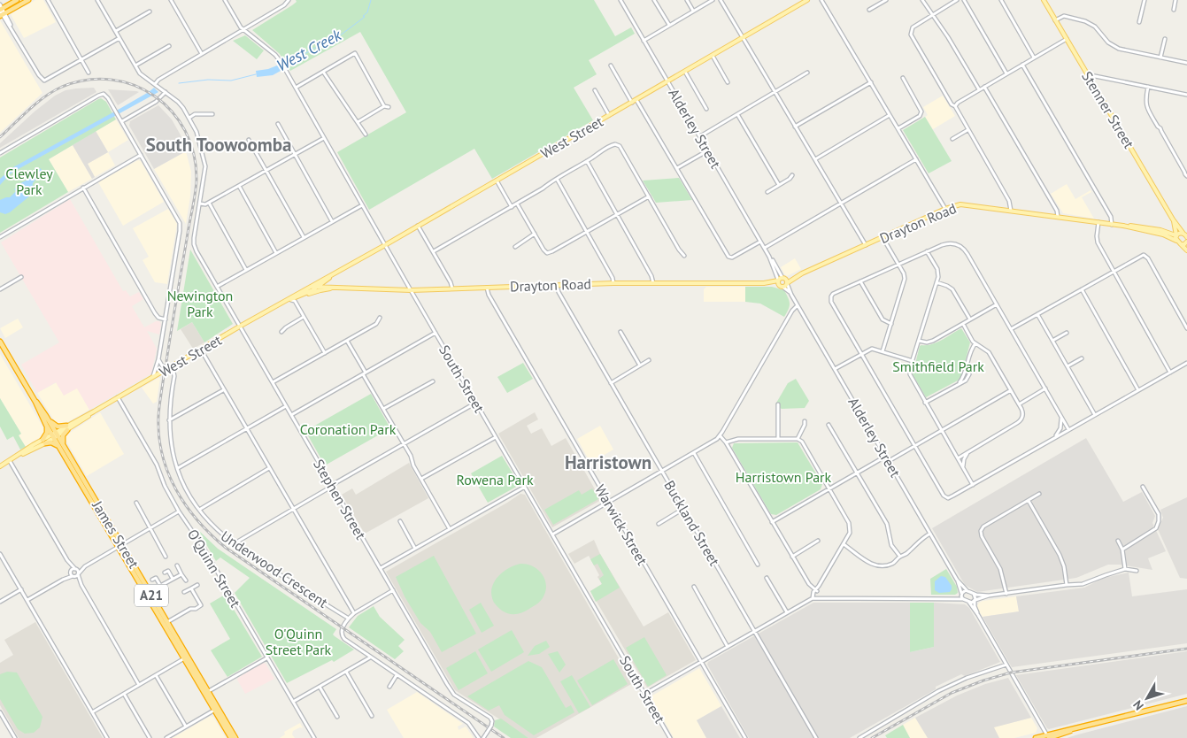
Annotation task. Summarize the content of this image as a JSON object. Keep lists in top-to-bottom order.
{
  "streets": {
    "highway": ["James Street", "A21"],
    "main road": ["Stenner Street", "West Street", "Drayton Road"],
    "street": [
      "Alderley Street",
      "South Street",
      "Stephen Street",
      "Buckland Street",
      "Warwick Street",
      "O'Quinn Street",
      "Underwood Crescent"
    ]
  },
  "crossings": [
    ["Stenner Street", "Drayton Road"],
    ["Alderley Street", "West Street"],
    ["Alderley Street", "Drayton Road"],
    ["West Street", "South Street"],
    ["West Street", "Stephen Street"],
    ["West Street", "James Street"],
    ["West Street", "O'Quinn Street"],
    ["West Street", "Underwood Crescent"],
    ["Drayton Road", "South Street"],
    ["Drayton Road", "Buckland Street"],
    ["Drayton Road", "Warwick Street"]
  ],
  "districts": ["South Toowoomba", "Harristown"],
  "water": ["West Creek"],
  "parks": [
    "Clewley Park",
    "Newington Park",
    "Smithfield Park",
    "Coronation Park",
    "Harristown Park",
    "Rowena Park",
    "O'Quinn Street Park"
  ],
  "north": "bottom left"
}
